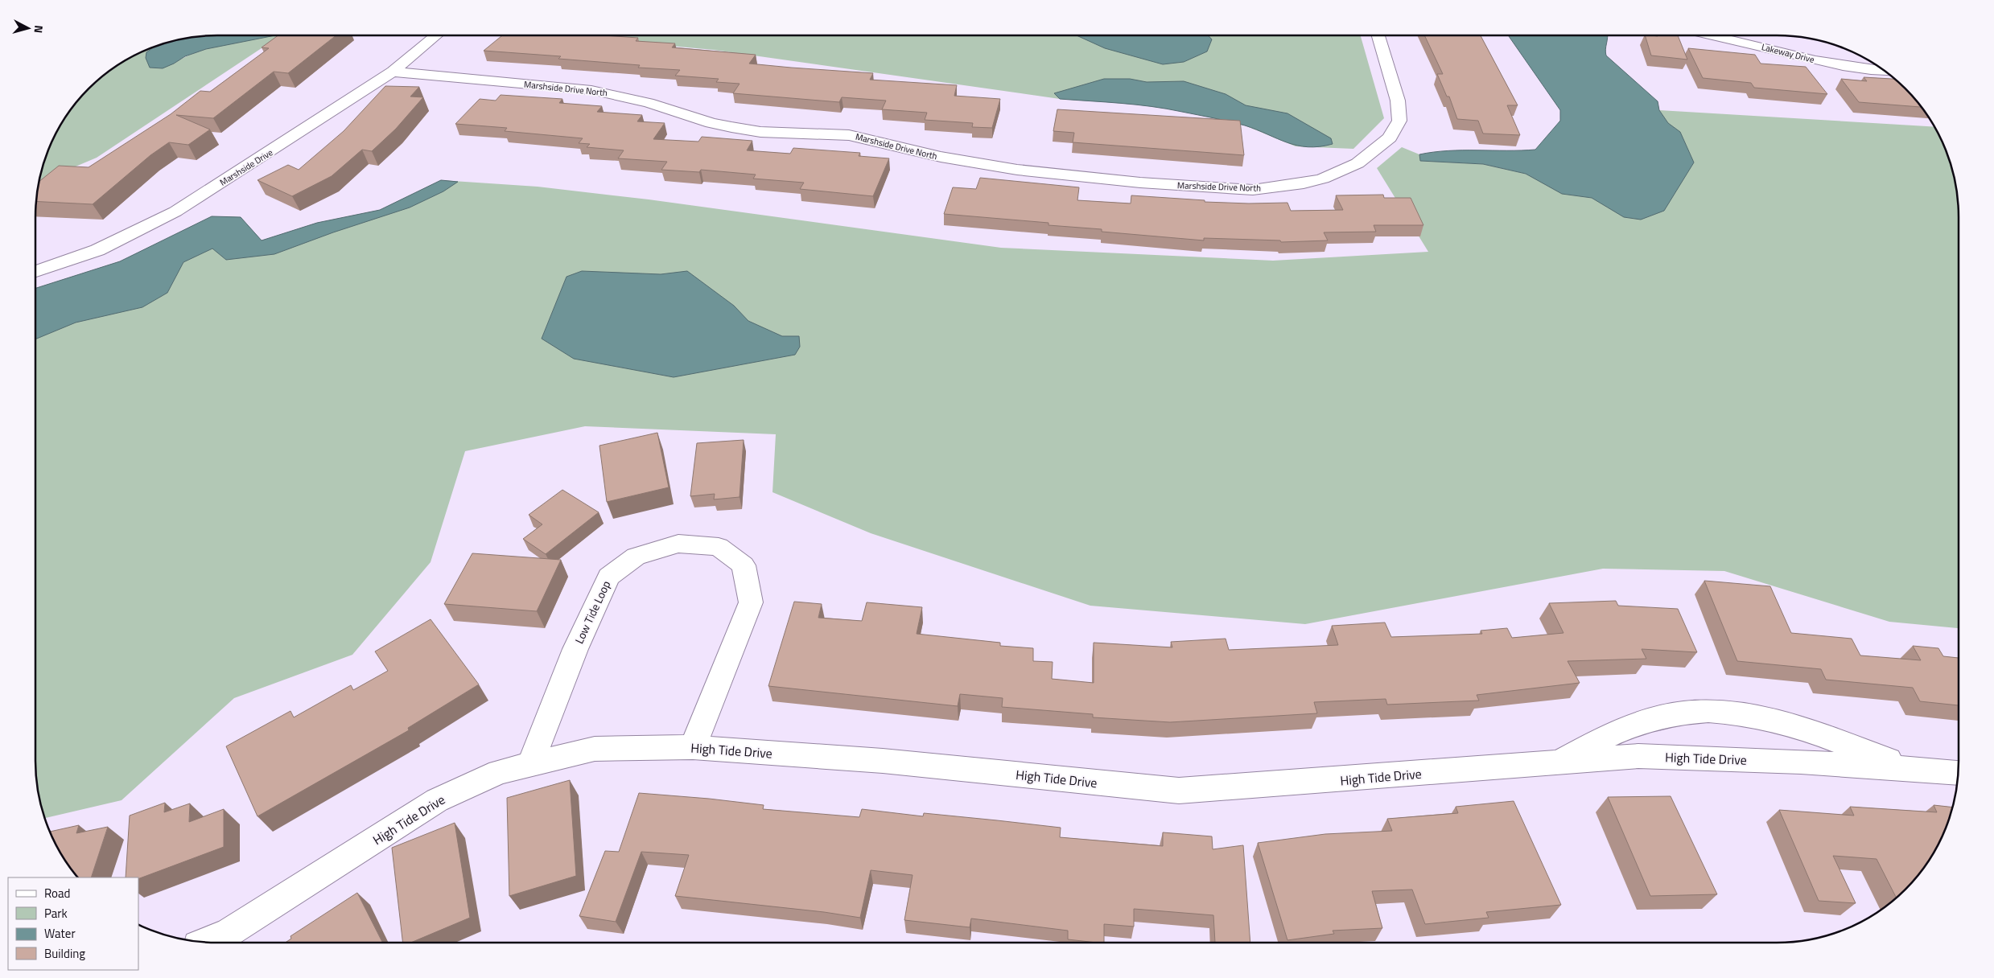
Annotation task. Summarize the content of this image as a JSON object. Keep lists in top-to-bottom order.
{
  "streets": {
    "street": [
      "Lakeway Drive",
      "Marshside Drive North",
      "Marshside Drive",
      "Low Tide Loop",
      "High Tide Drive"
    ]
  },
  "crossings": [
    ["Marshside Drive North", "Marshside Drive"],
    ["Low Tide Loop", "High Tide Drive"]
  ],
  "legend": [
    "Road",
    "Park",
    "Water",
    "Building"
  ],
  "north": "right"
}
